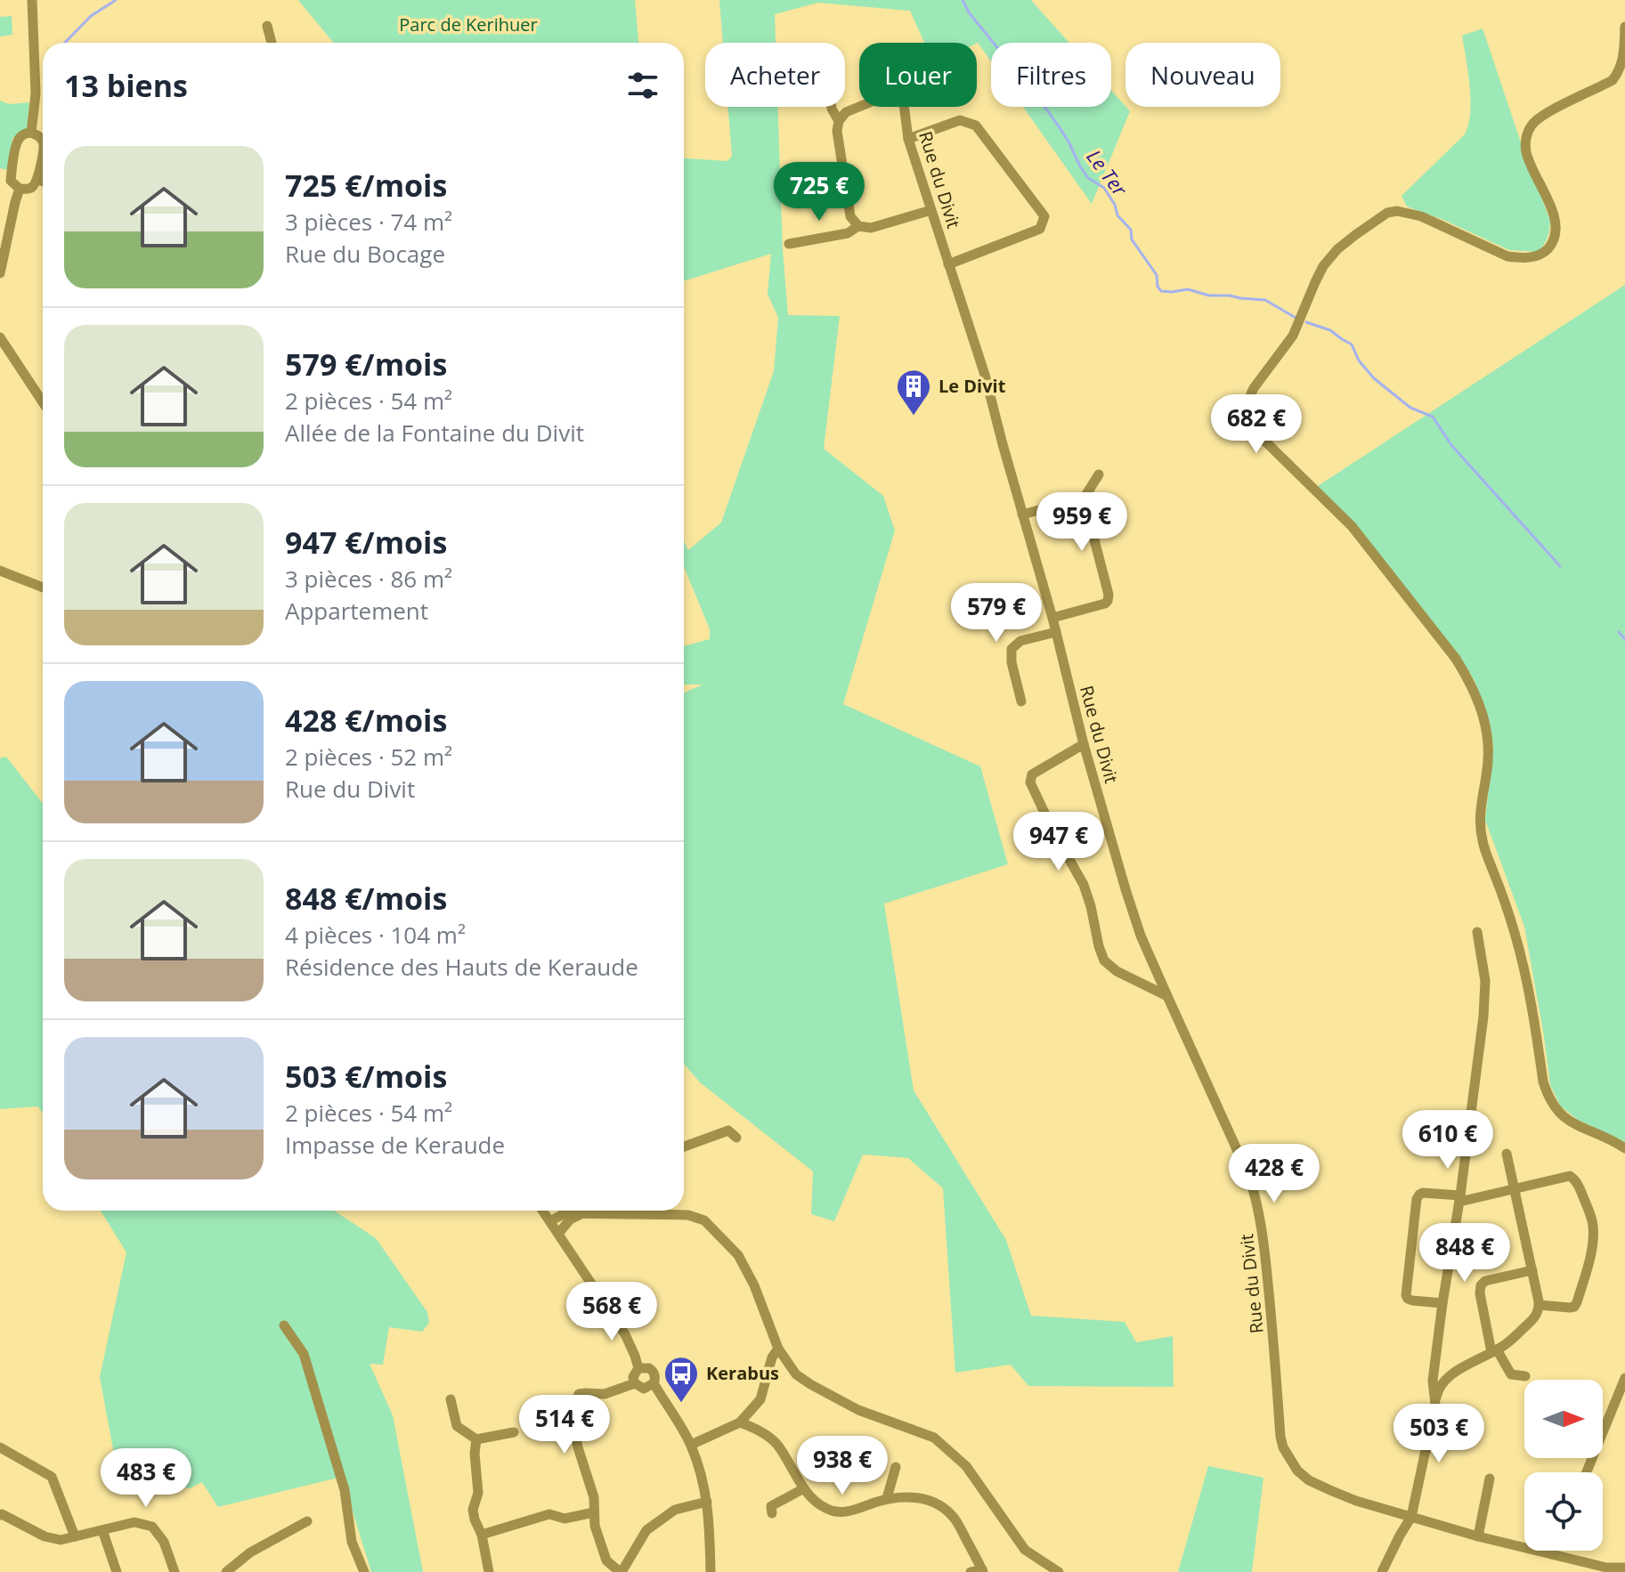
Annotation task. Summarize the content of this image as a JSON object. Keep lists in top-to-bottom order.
{
  "streets": {
    "street": ["Rue du Divit"]
  },
  "water": ["Le Ter"],
  "parks": ["Parc de Kerihuer"],
  "places": {
    "building": ["Le Divit"],
    "bus stop": ["Kerabus"]
  },
  "north": "right",
  "page": {
    "chip": [
      "Acheter",
      "Louer",
      "Filtres",
      "Nouveau"
    ],
    "heading": "13 biens",
    "list": [
      {
        "name": "725 €/mois",
        "note": "3 pièces · 74 m² · Rue du Bocage"
      },
      {
        "name": "579 €/mois",
        "note": "2 pièces · 54 m² · Allée de la Fontaine du Divit"
      },
      {
        "name": "947 €/mois",
        "note": "3 pièces · 86 m² · Appartement"
      },
      {
        "name": "428 €/mois",
        "note": "2 pièces · 52 m² · Rue du Divit"
      },
      {
        "name": "848 €/mois",
        "note": "4 pièces · 104 m² · Résidence des Hauts de Keraude"
      },
      {
        "name": "503 €/mois",
        "note": "2 pièces · 54 m² · Impasse de Keraude"
      }
    ],
    "price": [
      "725 €",
      "682 €",
      "959 €",
      "579 €",
      "947 €",
      "610 €",
      "428 €",
      "848 €",
      "568 €",
      "514 €",
      "503 €",
      "938 €",
      "483 €"
    ]
  }
}
